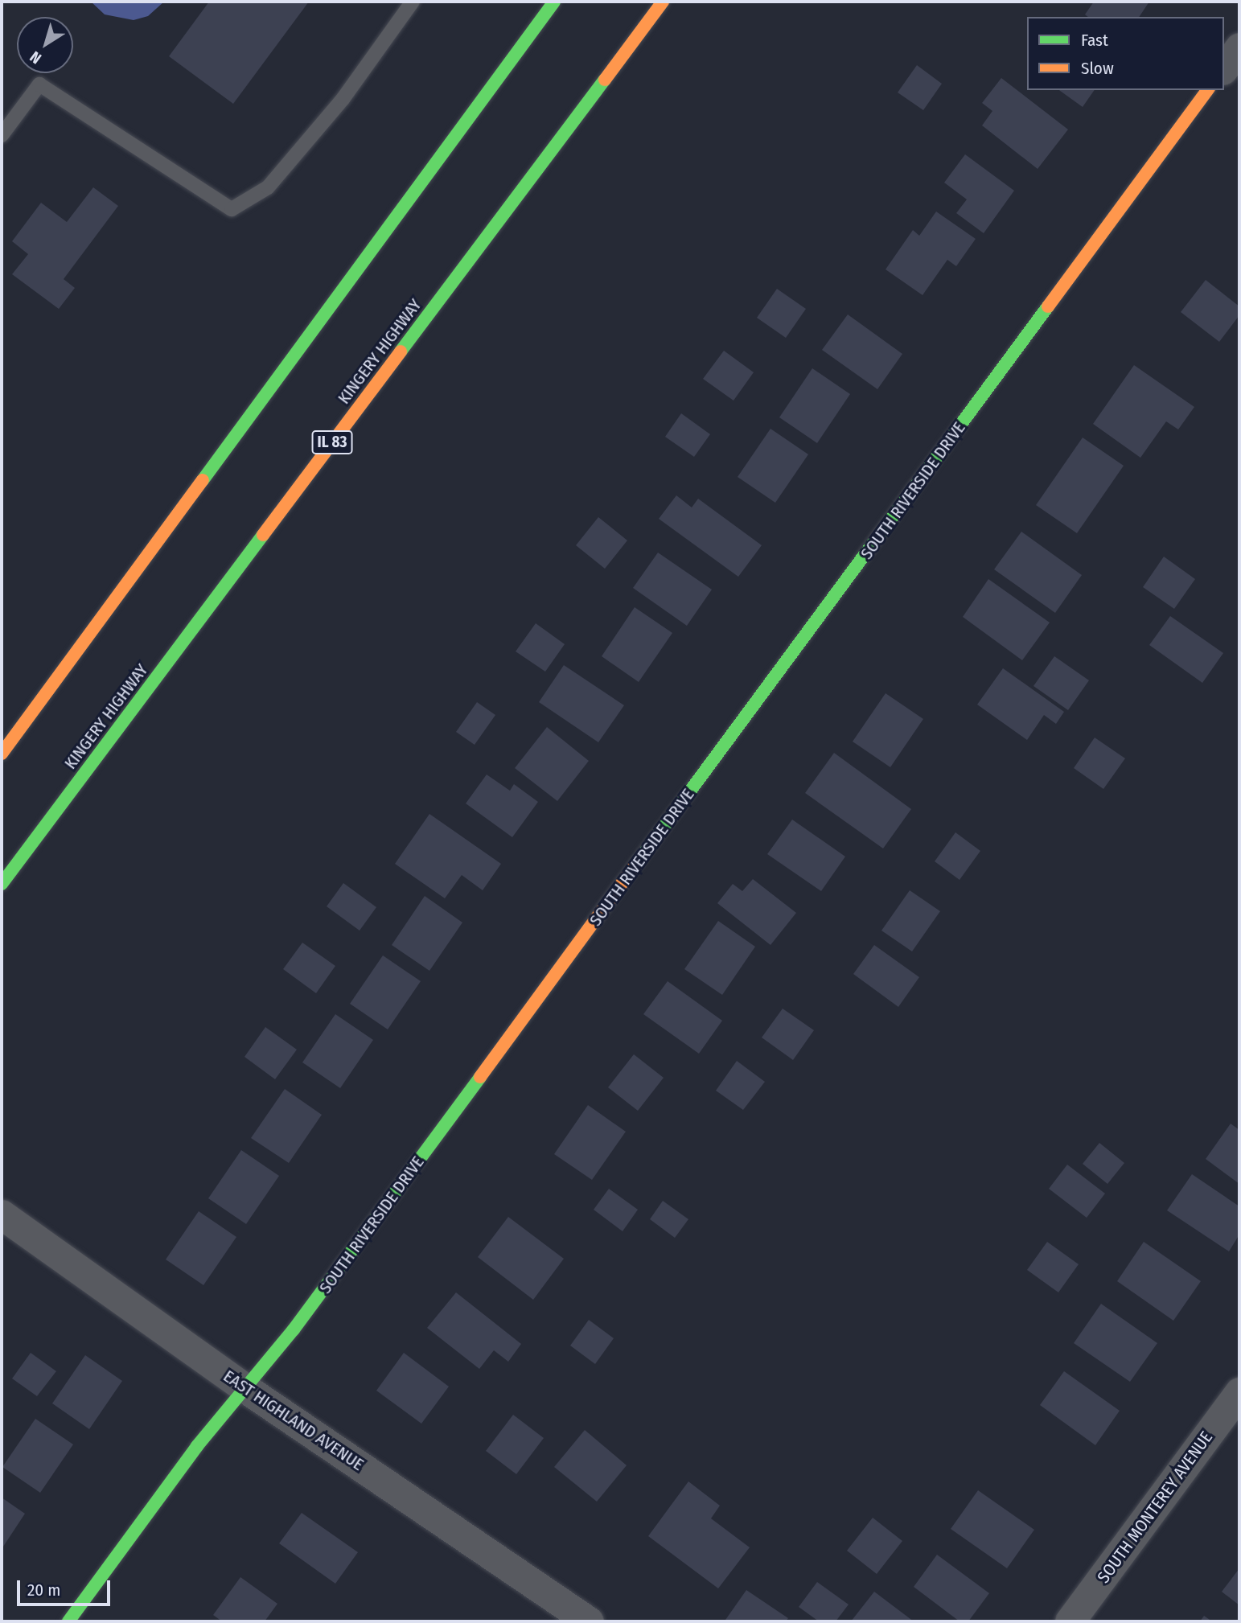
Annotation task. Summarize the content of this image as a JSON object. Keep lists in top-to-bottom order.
{
  "streets": {
    "main road": ["KINGERY HIGHWAY", "IL 83", "SOUTH RIVERSIDE DRIVE"],
    "street": ["EAST HIGHLAND AVENUE", "SOUTH MONTEREY AVENUE"]
  },
  "crossings": [
    ["SOUTH RIVERSIDE DRIVE", "EAST HIGHLAND AVENUE"]
  ],
  "legend": ["Fast", "Slow"],
  "scale_bar": "20 m",
  "north": "bottom left"
}
